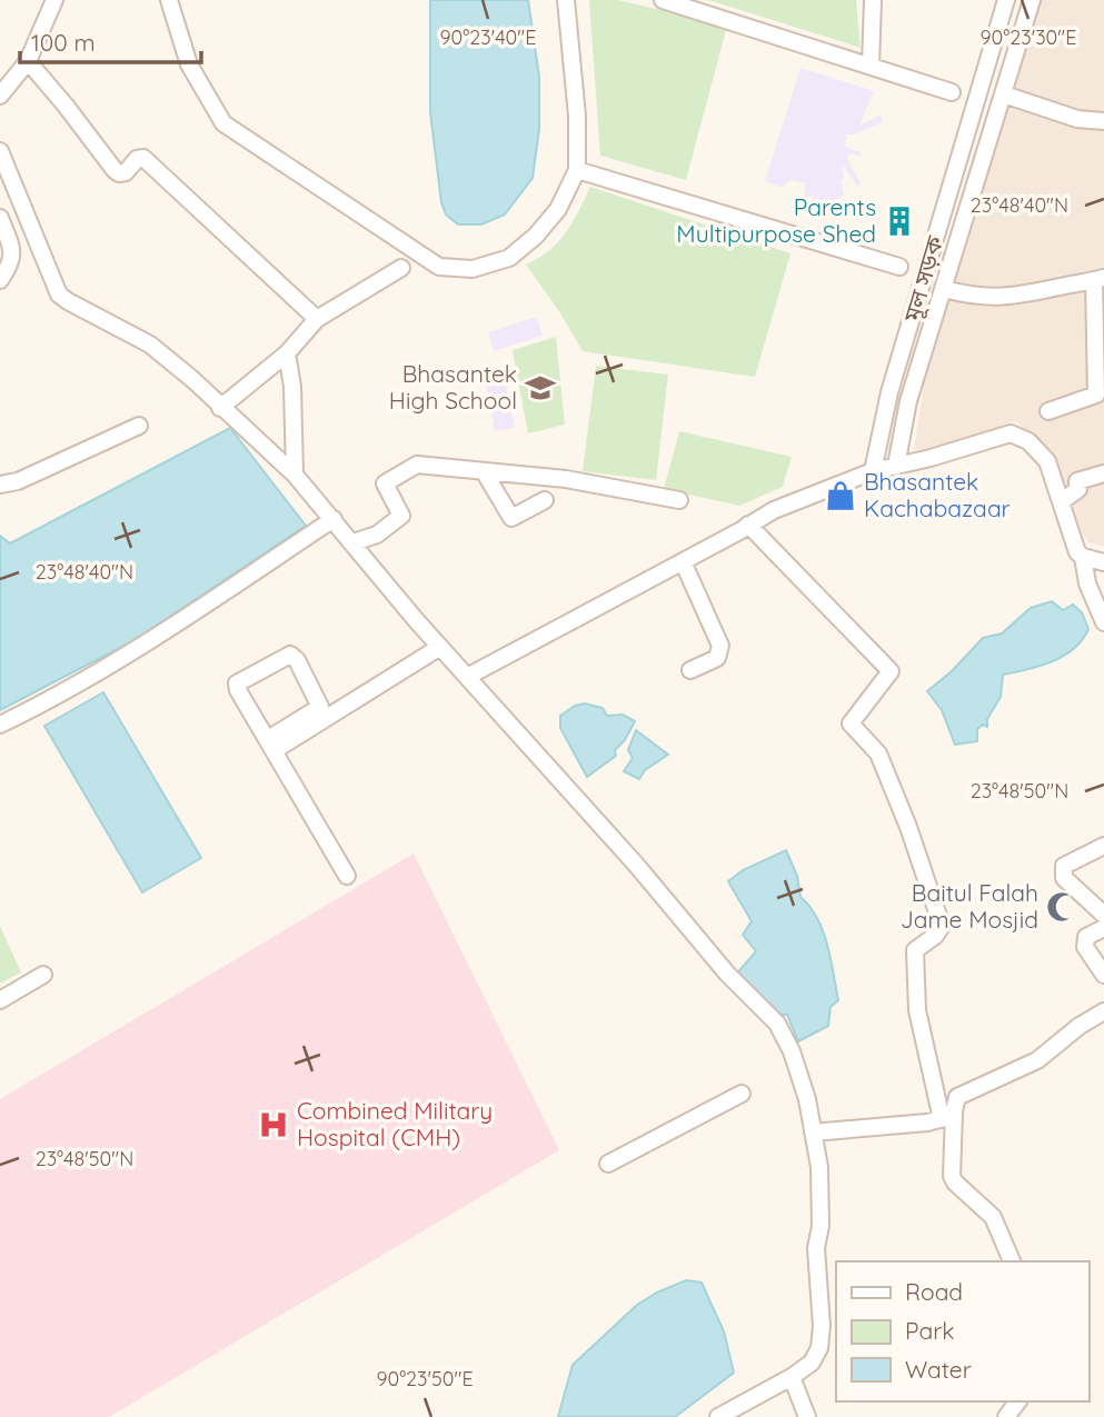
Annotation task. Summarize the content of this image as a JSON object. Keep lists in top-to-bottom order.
{
  "streets": {
    "street": ["মূল সড়ক"]
  },
  "places": {
    "building": ["Parents Multipurpose Shed"],
    "school or university": ["Bhasantek High School"],
    "shop": ["Bhasantek Kachabazaar"],
    "mosque": ["Baitul Falah Jame Mosjid"],
    "hospital": ["Combined Military Hospital (CMH)"]
  },
  "legend": ["Road", "Park", "Water"],
  "scale_bar": "100 m",
  "coordinates": [
    "90°23'40\"E",
    "90°23'30\"E",
    "23°48'40\"N",
    "23°48'50\"N",
    "90°23'50\"E"
  ]
}
